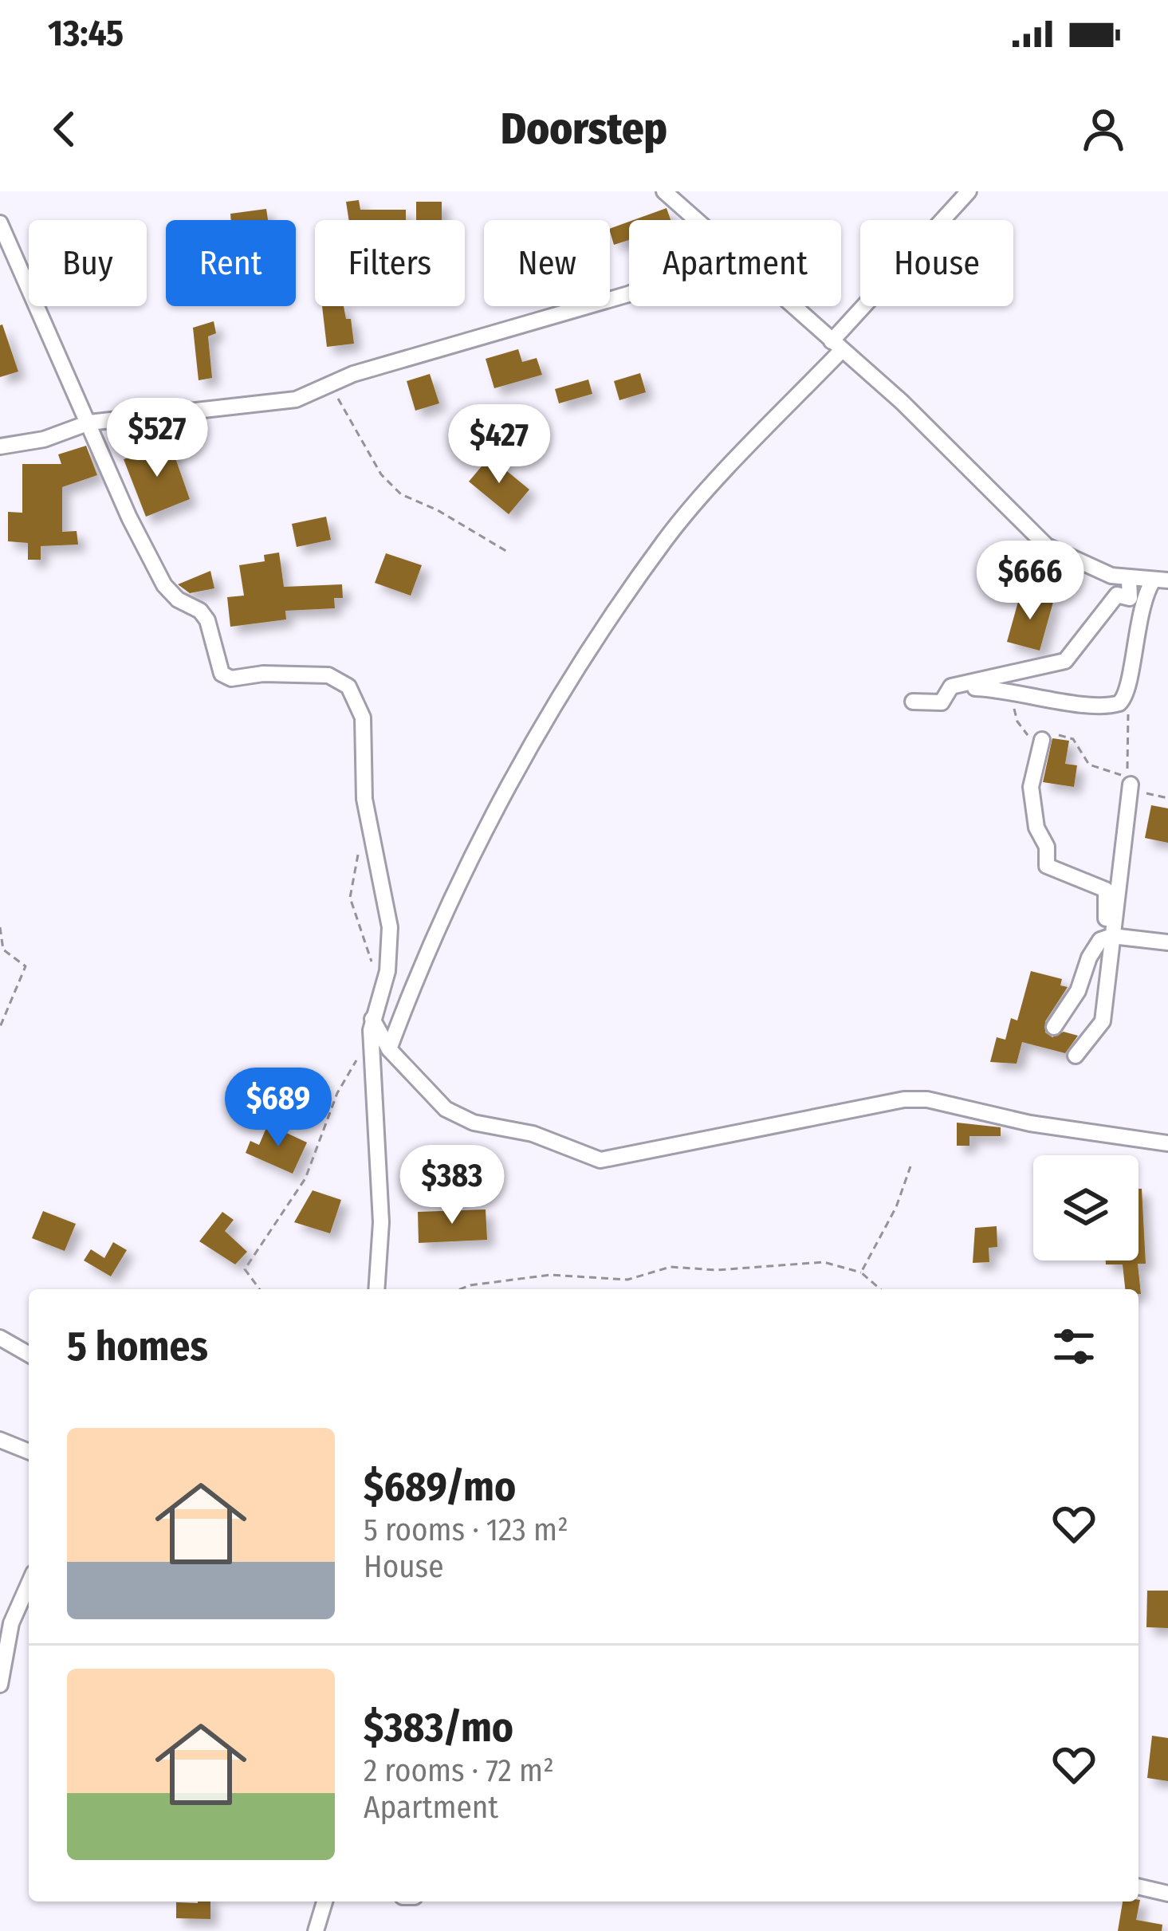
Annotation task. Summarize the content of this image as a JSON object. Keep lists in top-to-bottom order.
{
  "page": {
    "status": "13:45",
    "header": "Doorstep",
    "chip": [
      "Buy",
      "Rent",
      "Filters",
      "New",
      "Apartment",
      "House"
    ],
    "price": [
      "$527",
      "$427",
      "$666",
      "$689",
      "$383"
    ],
    "heading": "5 homes",
    "list": [
      {
        "name": "$689/mo",
        "note": "5 rooms · 123 m² · House"
      },
      {
        "name": "$383/mo",
        "note": "2 rooms · 72 m² · Apartment"
      }
    ]
  }
}
